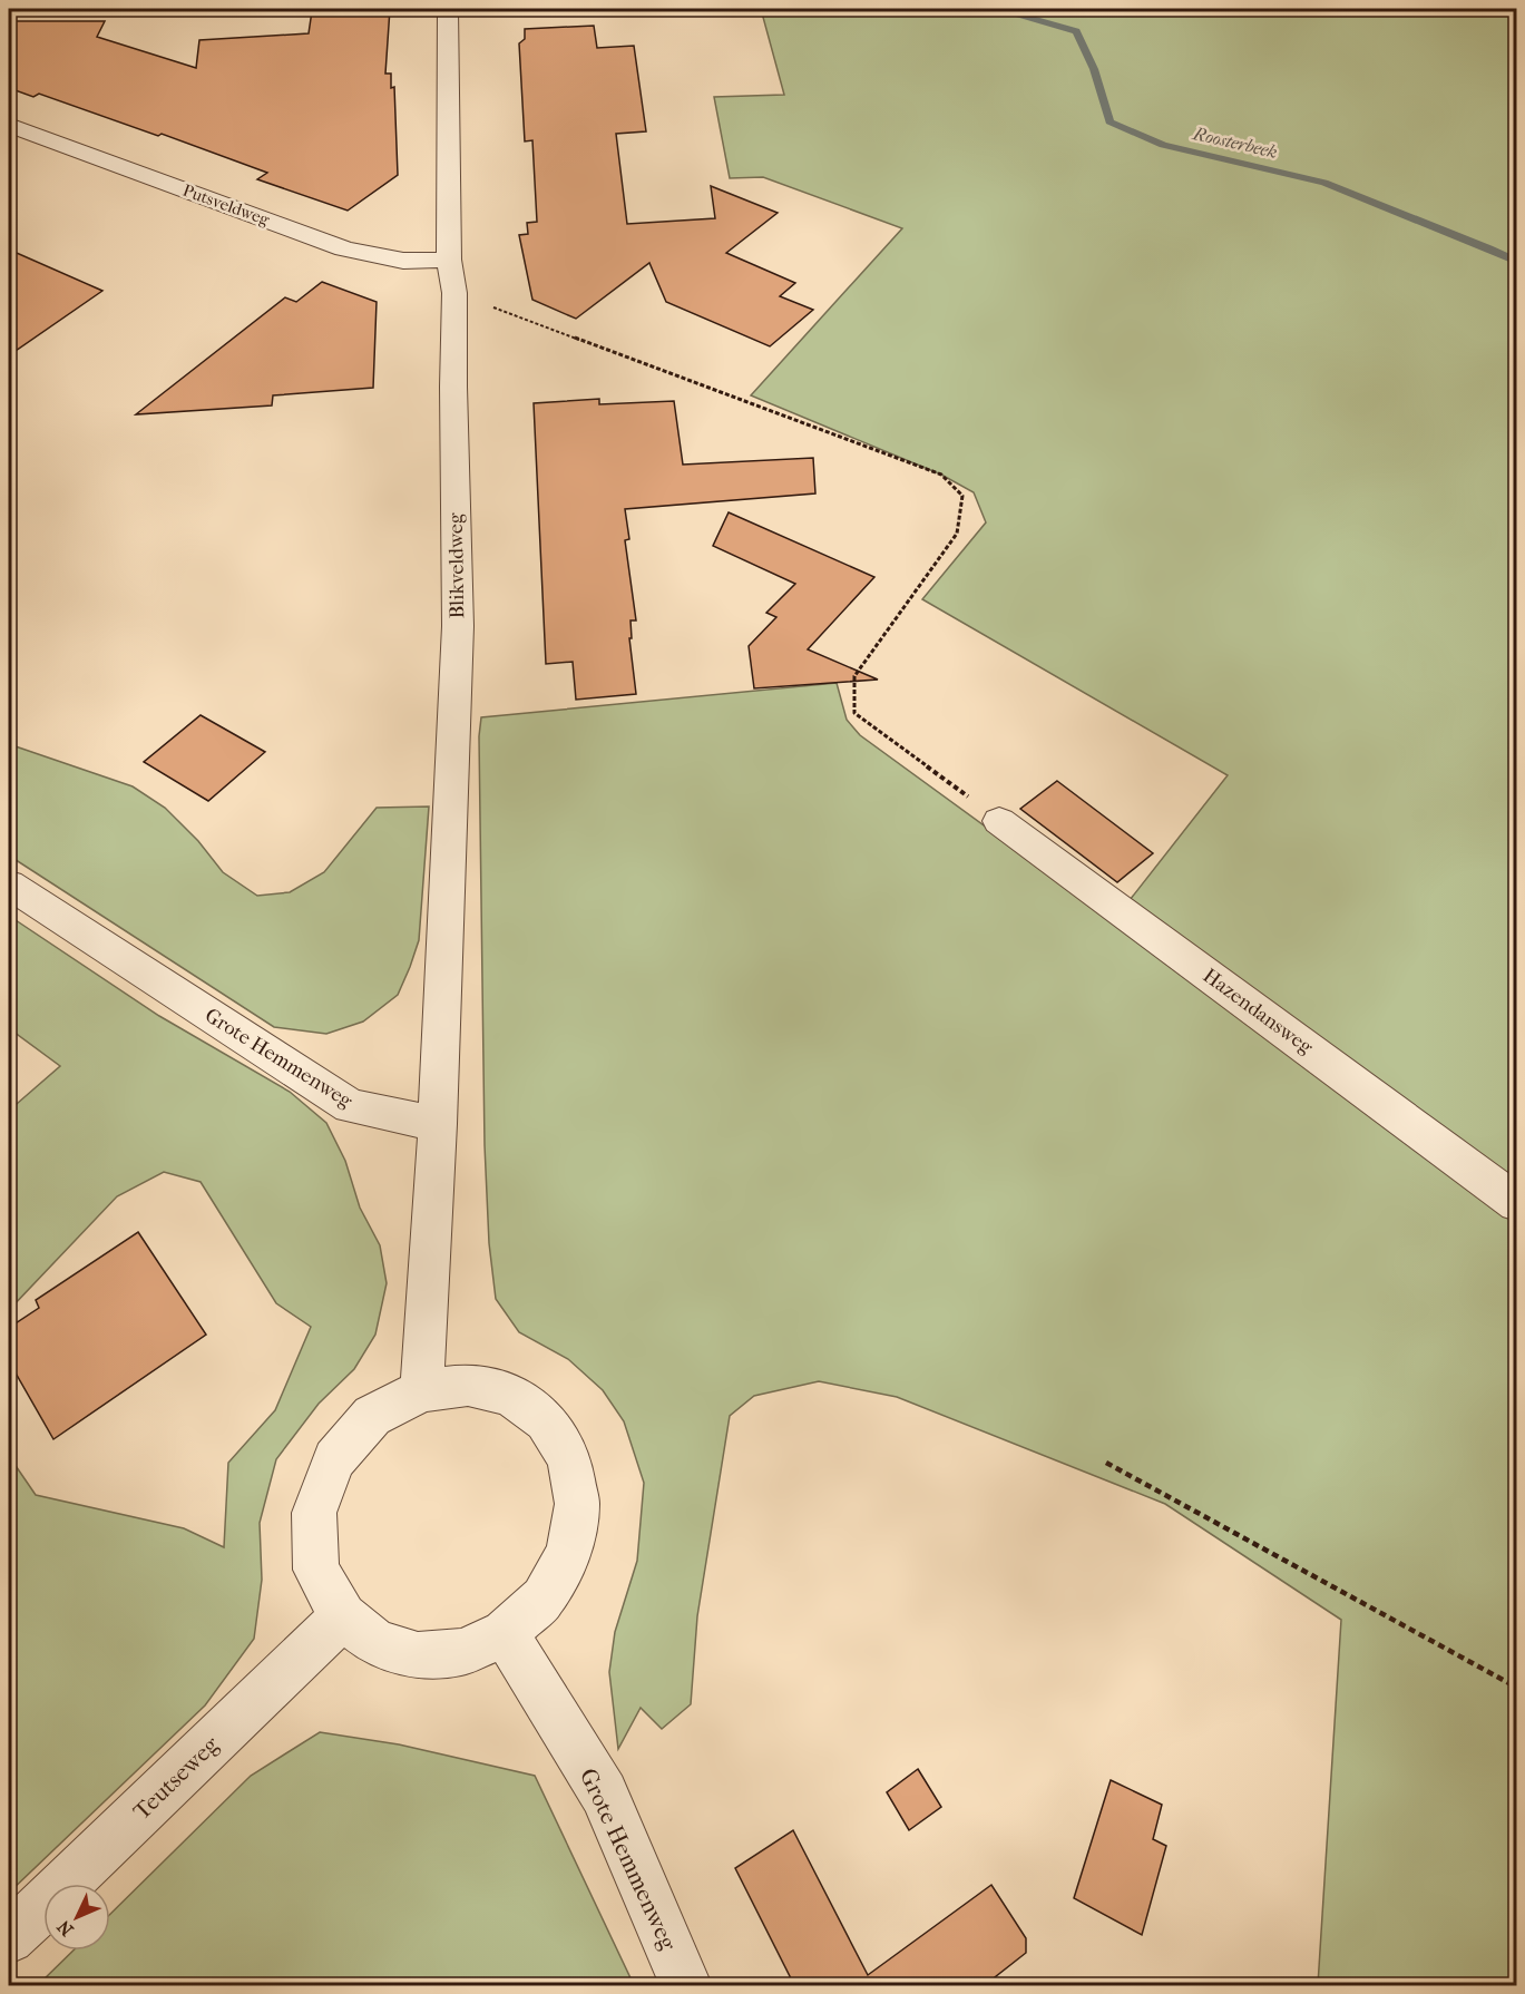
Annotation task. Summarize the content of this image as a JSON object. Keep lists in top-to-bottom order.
{
  "streets": {
    "street": [
      "Putsveldweg",
      "Blikveldweg",
      "Hazendansweg",
      "Grote Hemmenweg",
      "Teutseweg"
    ]
  },
  "crossings": [
    ["Putsveldweg", "Blikveldweg"],
    ["Blikveldweg", "Grote Hemmenweg"]
  ],
  "water": ["Roosterbeek"],
  "north": "bottom left"
}
